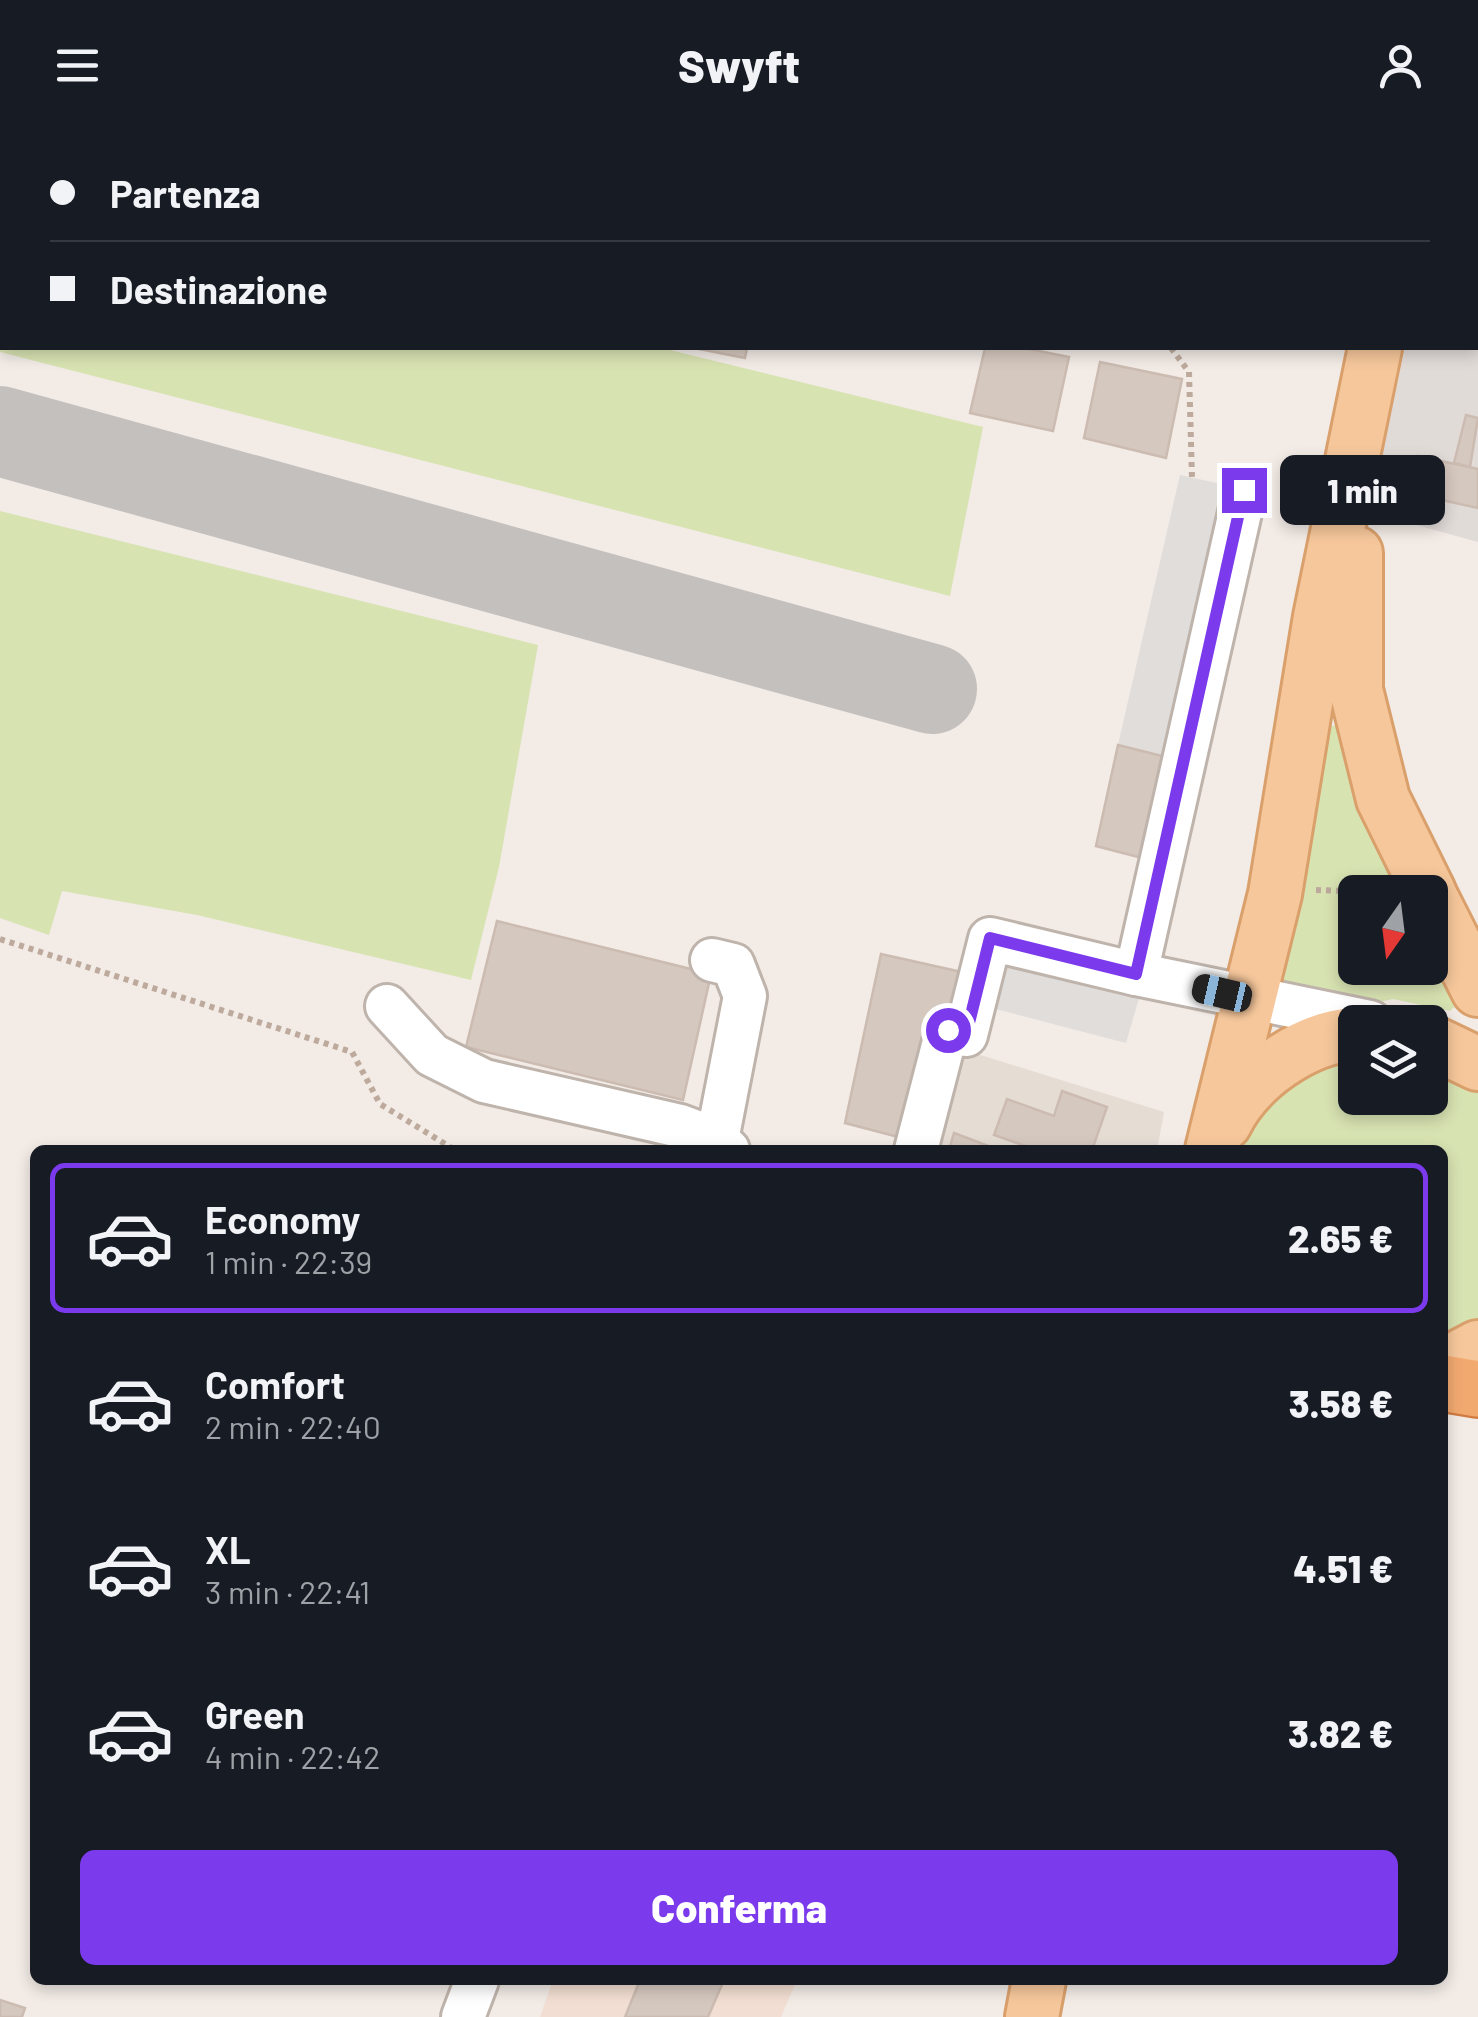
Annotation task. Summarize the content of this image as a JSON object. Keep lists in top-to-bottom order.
{
  "north": "bottom",
  "page": {
    "header": "Swyft",
    "banner": ["Partenza", "Destinazione"],
    "bubble": "1 min",
    "list": [
      {
        "name": "Economy",
        "note": "1 min · 22:39",
        "value": "2.65 €"
      },
      {
        "name": "Comfort",
        "note": "2 min · 22:40",
        "value": "3.58 €"
      },
      {
        "name": "XL",
        "note": "3 min · 22:41",
        "value": "4.51 €"
      },
      {
        "name": "Green",
        "note": "4 min · 22:42",
        "value": "3.82 €"
      }
    ],
    "buttons": "Conferma"
  }
}
